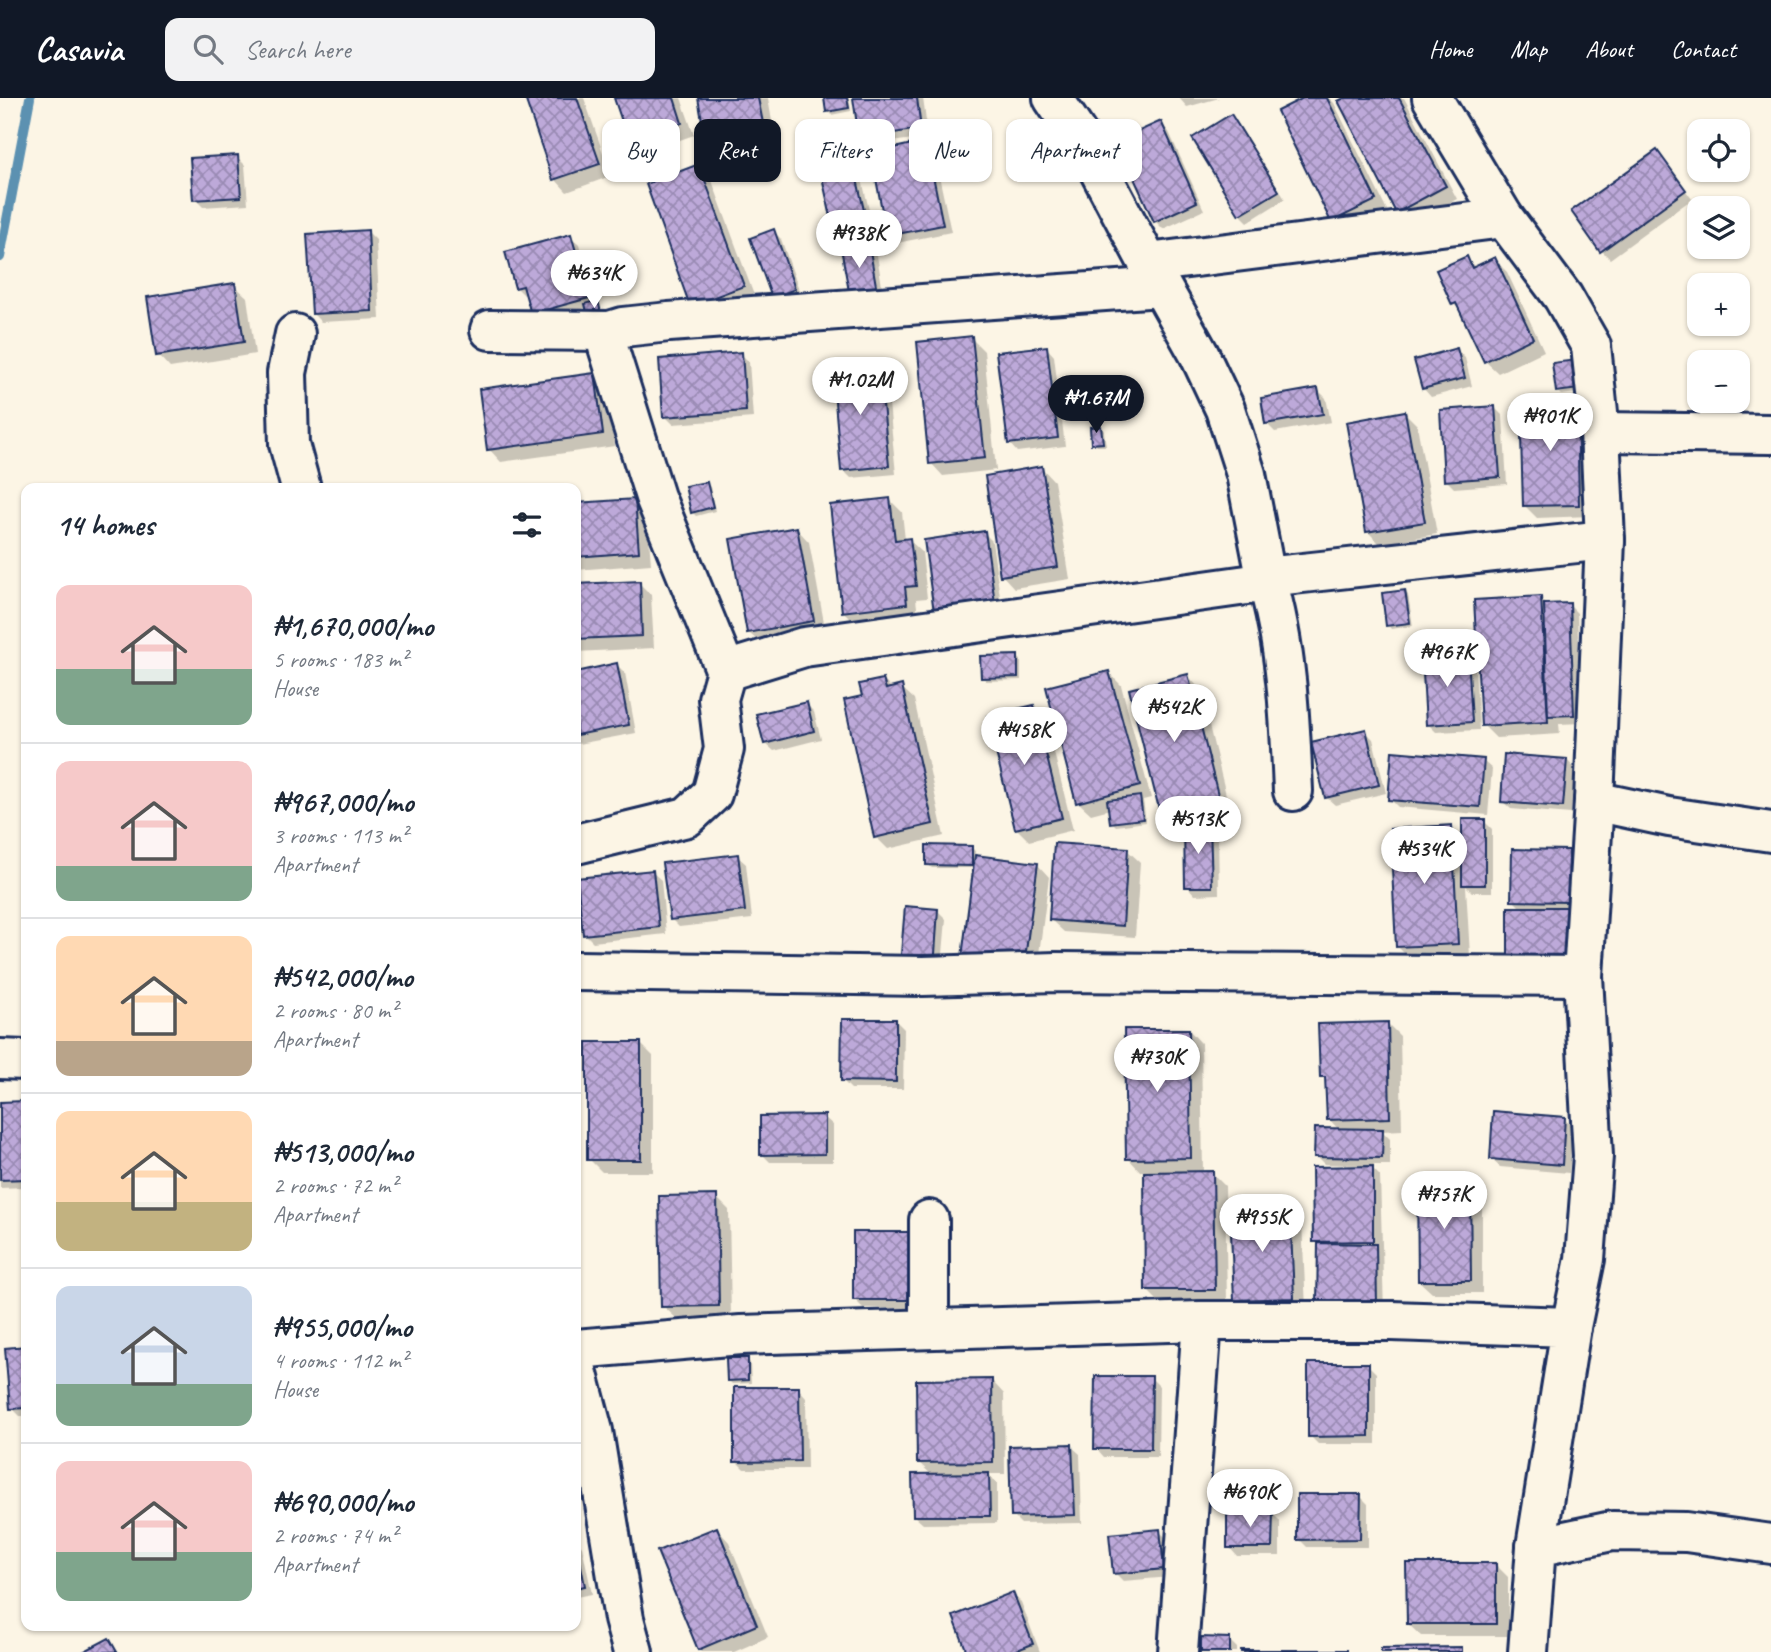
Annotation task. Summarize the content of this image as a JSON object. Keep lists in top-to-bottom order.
{
  "page": {
    "header": "Casavia",
    "search": "Search here",
    "nav": [
      "Home",
      "Map",
      "About",
      "Contact"
    ],
    "map_buttons": ["+", "−"],
    "chip": [
      "Buy",
      "Rent",
      "Filters",
      "New",
      "Apartment"
    ],
    "price": [
      "₦938K",
      "₦634K",
      "₦1.02M",
      "₦1.67M",
      "₦901K",
      "₦967K",
      "₦542K",
      "₦458K",
      "₦513K",
      "₦534K",
      "₦730K",
      "₦757K",
      "₦955K",
      "₦690K"
    ],
    "heading": "14 homes",
    "list": [
      {
        "name": "₦1,670,000/mo",
        "note": "5 rooms · 183 m² · House"
      },
      {
        "name": "₦967,000/mo",
        "note": "3 rooms · 113 m² · Apartment"
      },
      {
        "name": "₦542,000/mo",
        "note": "2 rooms · 80 m² · Apartment"
      },
      {
        "name": "₦513,000/mo",
        "note": "2 rooms · 72 m² · Apartment"
      },
      {
        "name": "₦955,000/mo",
        "note": "4 rooms · 112 m² · House"
      },
      {
        "name": "₦690,000/mo",
        "note": "2 rooms · 74 m² · Apartment"
      }
    ]
  }
}
